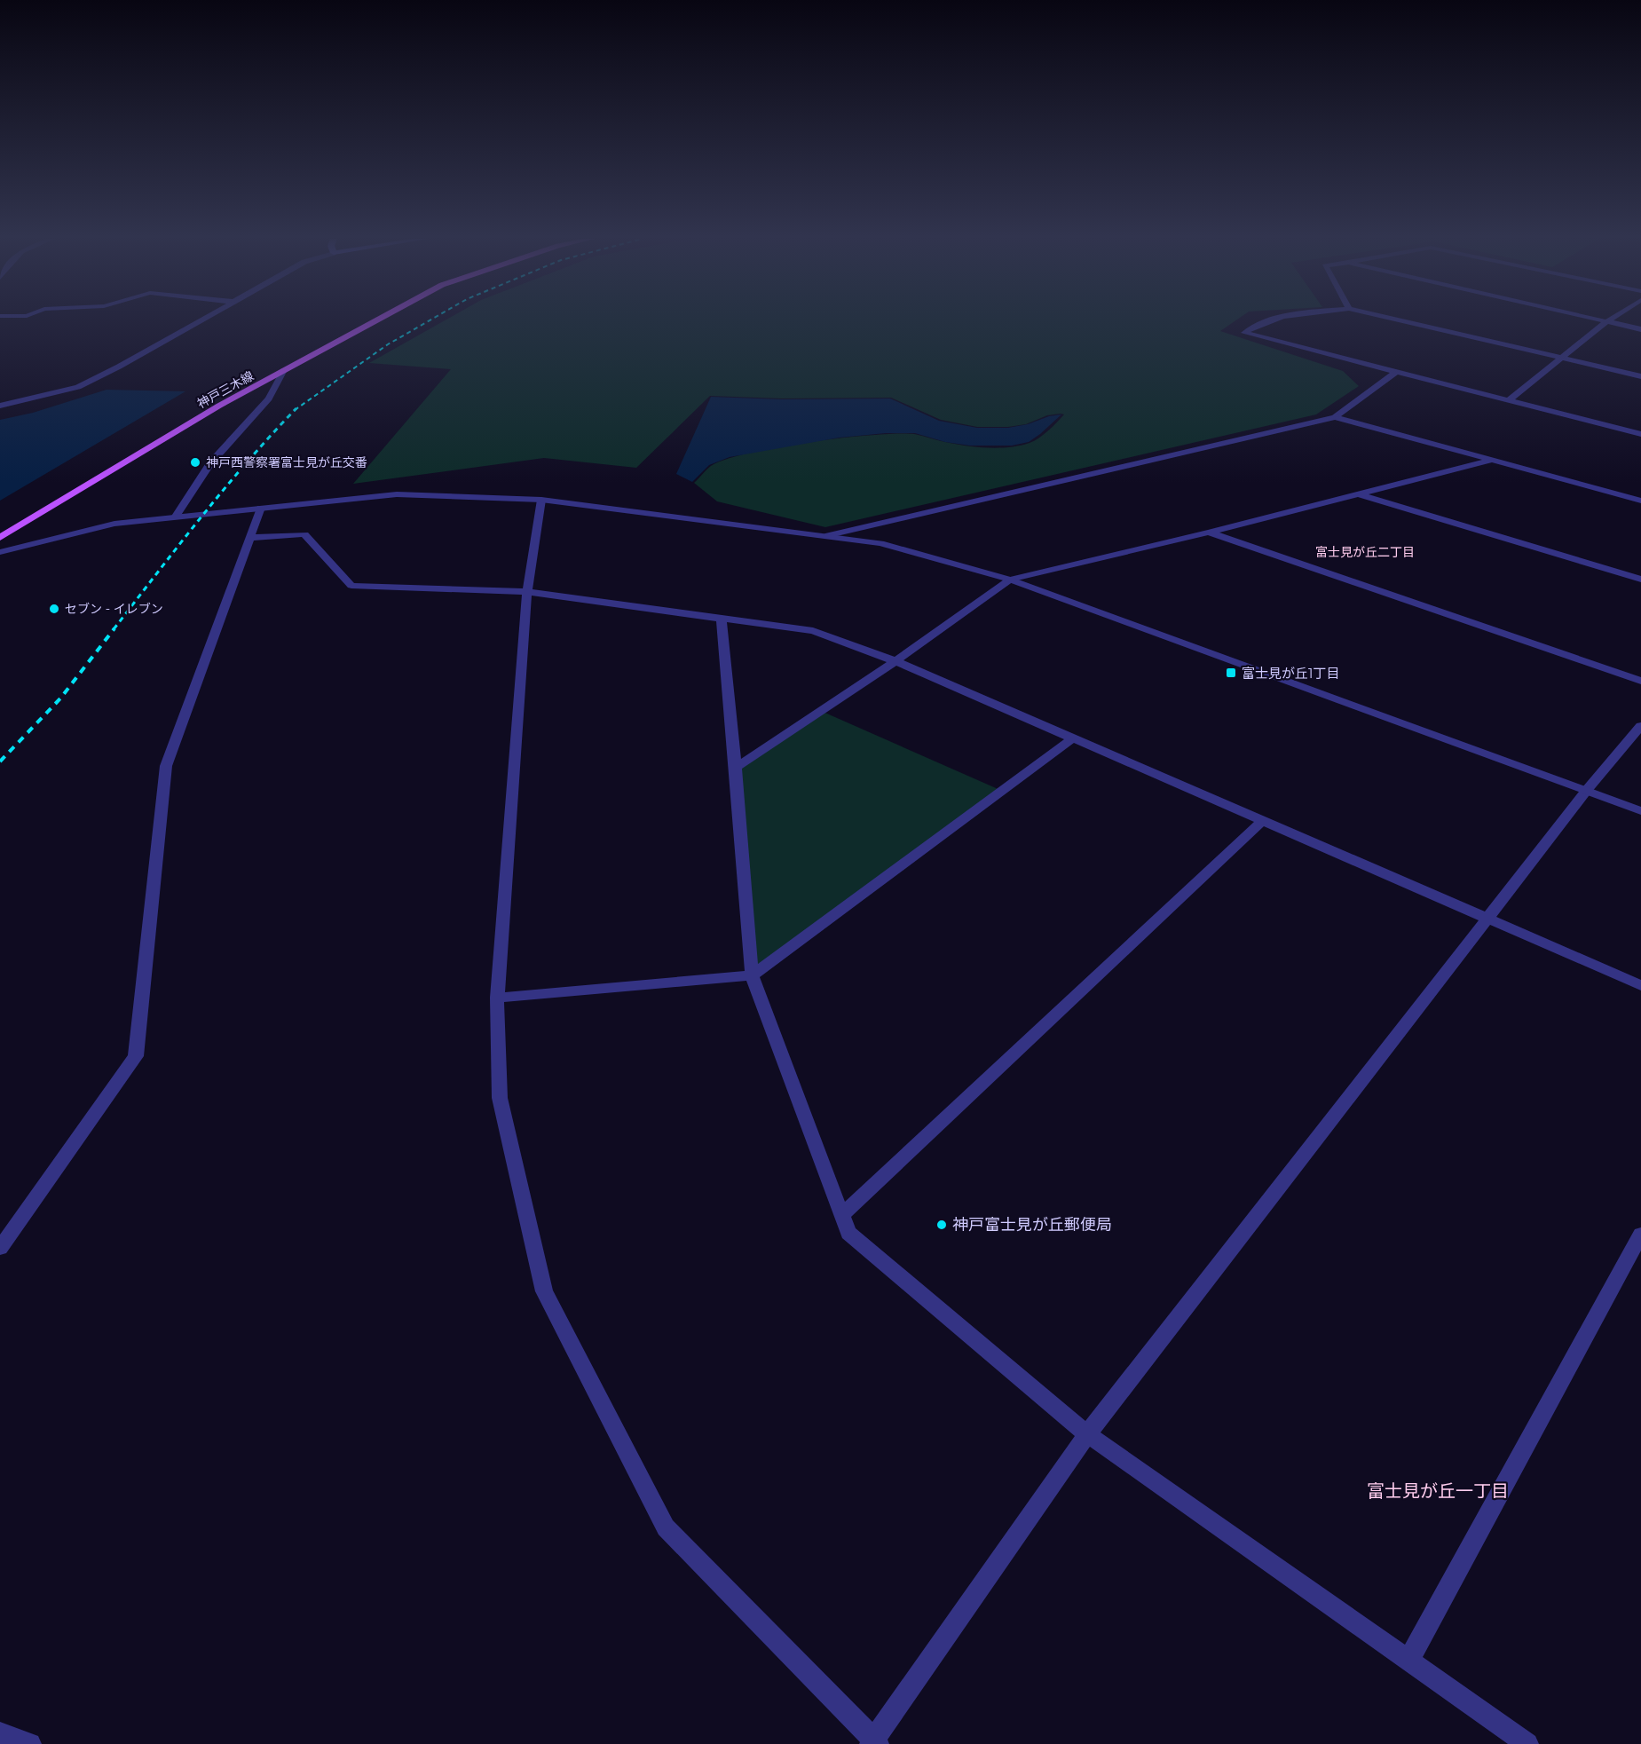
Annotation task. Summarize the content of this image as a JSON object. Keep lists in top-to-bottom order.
{
  "streets": {
    "main road": ["神戸三木線"]
  },
  "districts": ["富士見が丘二丁目", "富士見が丘一丁目"],
  "places": {
    "other": ["神戸西警察署富士見が丘交番", "セブン - イレブン", "神戸富士見が丘郵便局"],
    "transit": ["富士見が丘1丁目"]
  }
}
